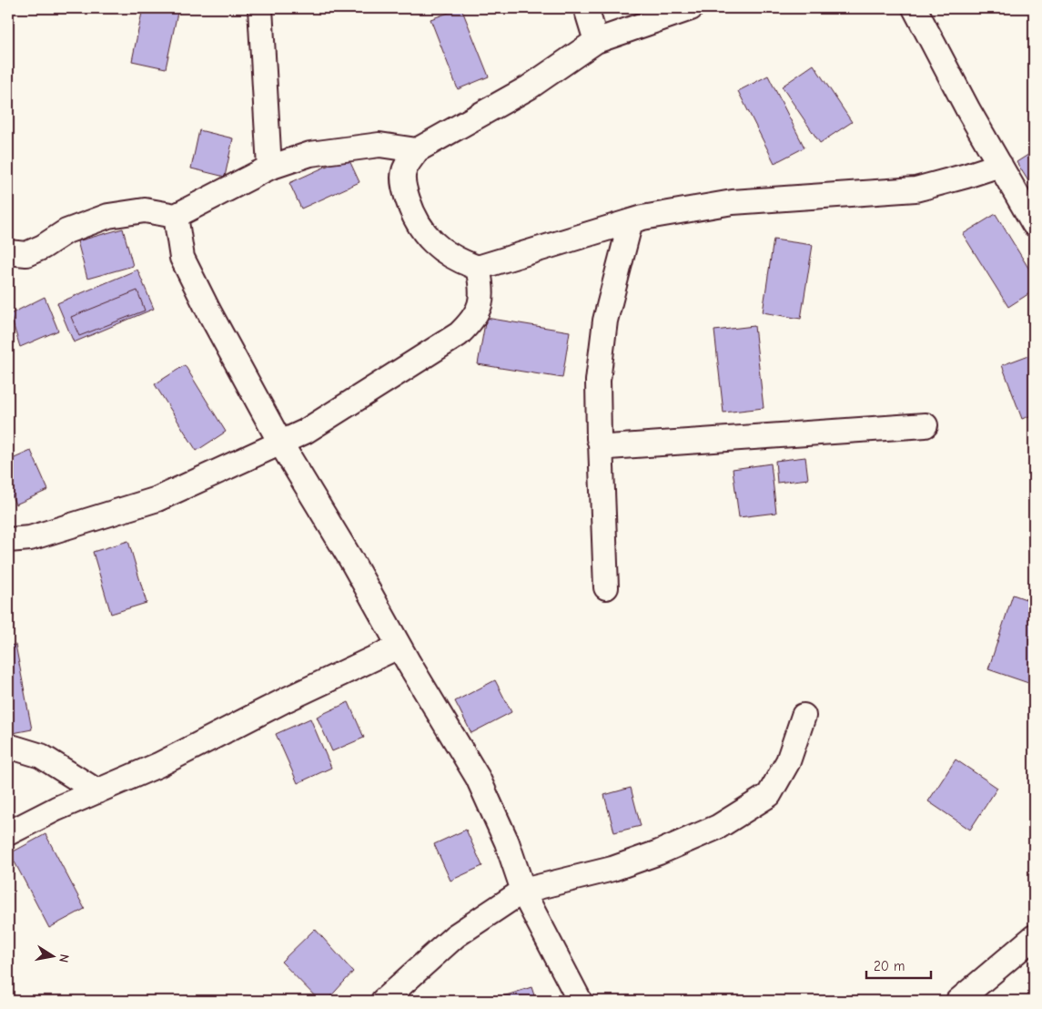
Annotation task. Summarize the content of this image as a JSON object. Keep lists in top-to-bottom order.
{
  "scale_bar": "20 m",
  "north": "right"
}
